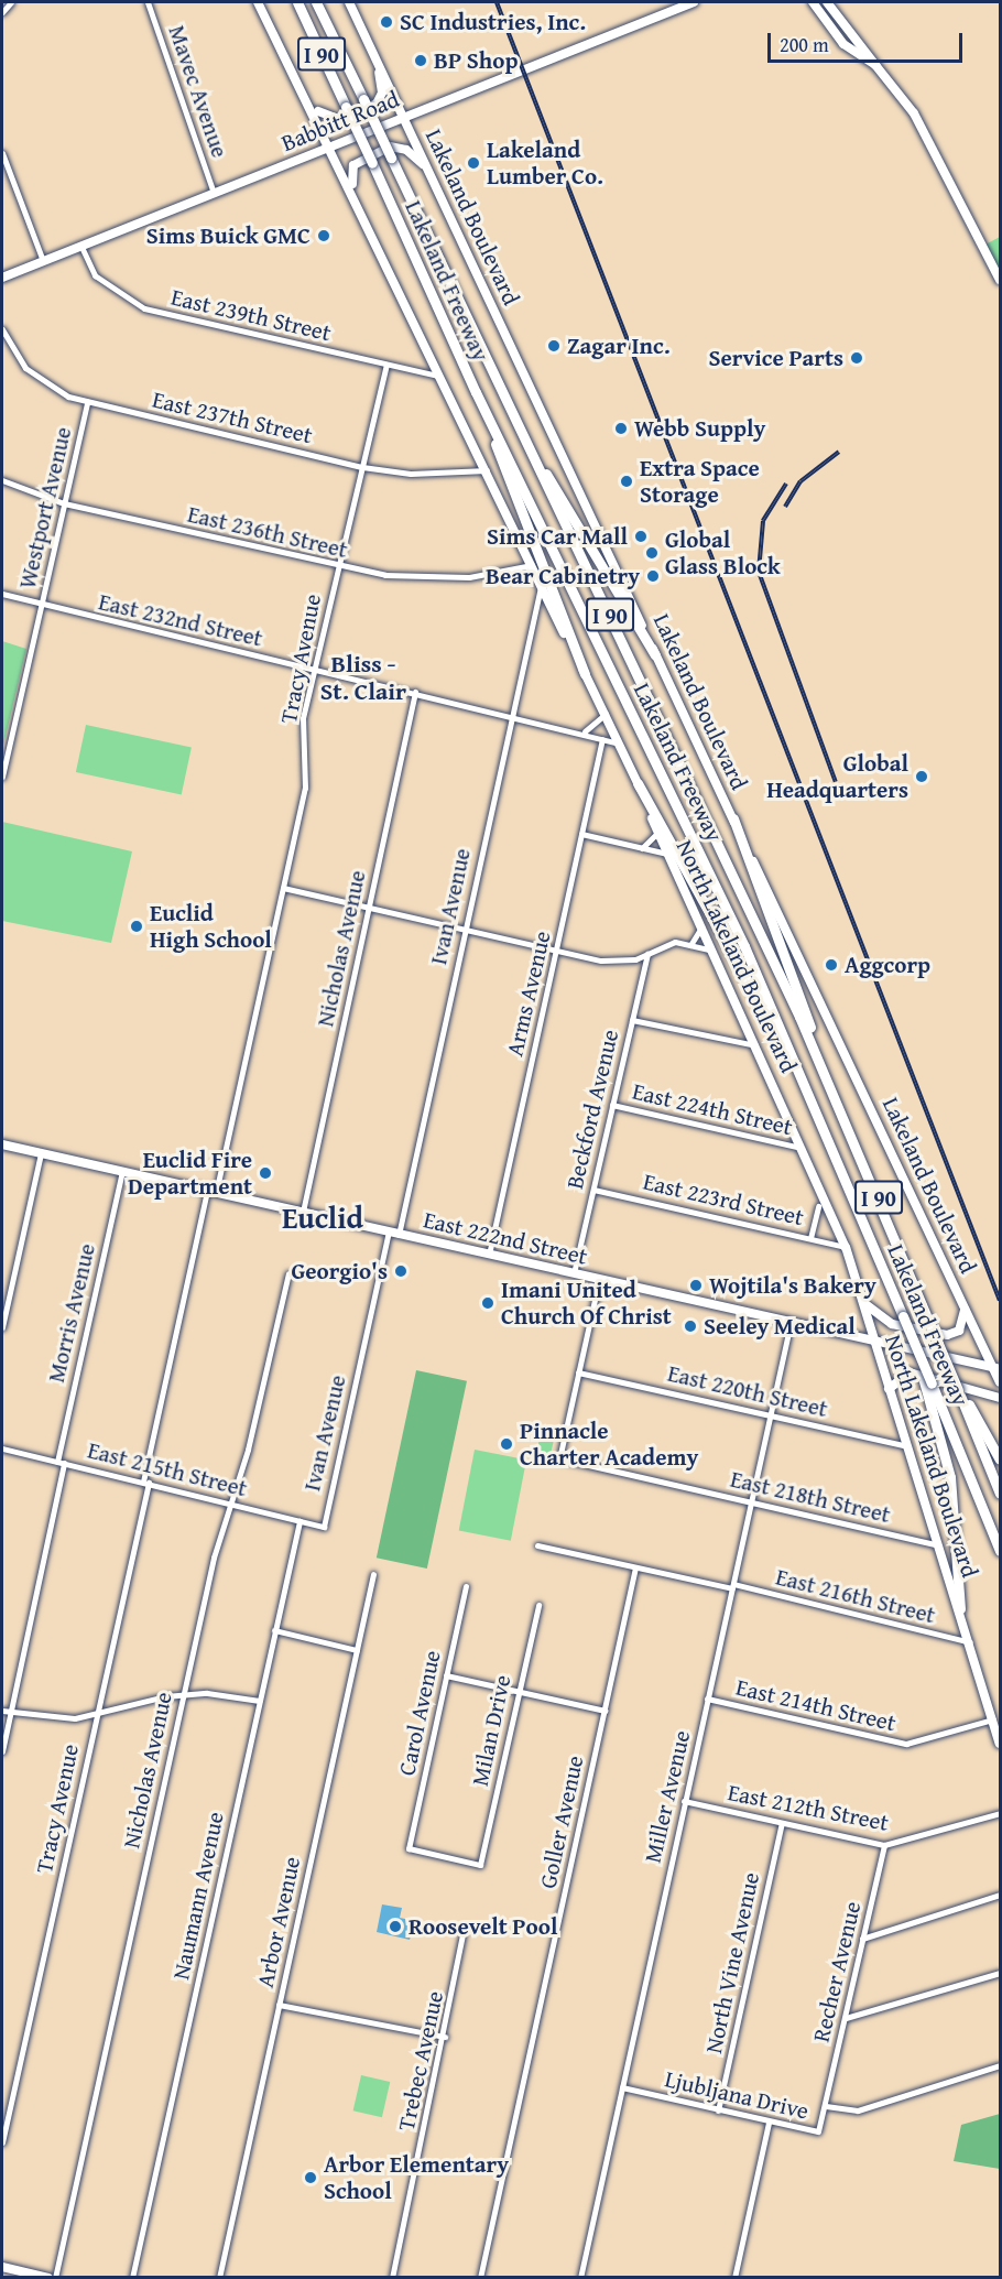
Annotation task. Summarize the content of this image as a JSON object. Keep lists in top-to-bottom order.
{
  "streets": {
    "highway": ["I 90", "Lakeland Freeway"],
    "street": [
      "Mavec Avenue",
      "Babbitt Road",
      "Lakeland Boulevard",
      "East 239th Street",
      "East 237th Street",
      "Westport Avenue",
      "East 236th Street",
      "East 232nd Street",
      "Tracy Avenue",
      "Ivan Avenue",
      "Nicholas Avenue",
      "North Lakeland Boulevard",
      "Arms Avenue",
      "Beckford Avenue",
      "East 224th Street",
      "East 223rd Street",
      "East 222nd Street",
      "Morris Avenue",
      "East 220th Street",
      "East 215th Street",
      "East 218th Street",
      "East 216th Street",
      "East 214th Street",
      "Carol Avenue",
      "Milan Drive",
      "Miller Avenue",
      "East 212th Street",
      "Goller Avenue",
      "Naumann Avenue",
      "Arbor Avenue",
      "North Vine Avenue",
      "Recher Avenue",
      "Trebec Avenue",
      "Ljubljana Drive"
    ]
  },
  "crossings": [
    ["Mavec Avenue", "Babbitt Road"],
    ["Babbitt Road", "Lakeland Boulevard"],
    ["Babbitt Road", "East 239th Street"],
    ["Babbitt Road", "North Lakeland Boulevard"],
    ["Lakeland Boulevard", "East 222nd Street"],
    ["East 239th Street", "Tracy Avenue"],
    ["East 239th Street", "North Lakeland Boulevard"],
    ["East 237th Street", "Westport Avenue"],
    ["East 237th Street", "Tracy Avenue"],
    ["East 237th Street", "North Lakeland Boulevard"],
    ["Westport Avenue", "East 236th Street"],
    ["Westport Avenue", "East 232nd Street"],
    ["East 236th Street", "Tracy Avenue"],
    ["East 236th Street", "North Lakeland Boulevard"],
    ["East 232nd Street", "Tracy Avenue"],
    ["East 232nd Street", "Ivan Avenue"],
    ["East 232nd Street", "Nicholas Avenue"],
    ["Tracy Avenue", "East 222nd Street"],
    ["Tracy Avenue", "East 215th Street"],
    ["Ivan Avenue", "North Lakeland Boulevard"],
    ["Ivan Avenue", "East 222nd Street"],
    ["Ivan Avenue", "East 215th Street"],
    ["Nicholas Avenue", "East 222nd Street"],
    ["Nicholas Avenue", "East 215th Street"],
    ["North Lakeland Boulevard", "East 224th Street"],
    ["North Lakeland Boulevard", "East 223rd Street"],
    ["North Lakeland Boulevard", "East 222nd Street"],
    ["North Lakeland Boulevard", "East 220th Street"],
    ["North Lakeland Boulevard", "East 218th Street"],
    ["North Lakeland Boulevard", "East 216th Street"],
    ["North Lakeland Boulevard", "East 214th Street"],
    ["Arms Avenue", "East 222nd Street"],
    ["Beckford Avenue", "East 224th Street"],
    ["Beckford Avenue", "East 223rd Street"],
    ["Beckford Avenue", "East 222nd Street"],
    ["East 222nd Street", "Morris Avenue"],
    ["East 222nd Street", "Miller Avenue"],
    ["Morris Avenue", "East 215th Street"],
    ["East 220th Street", "East 218th Street"],
    ["East 220th Street", "Miller Avenue"],
    ["East 215th Street", "Naumann Avenue"],
    ["East 218th Street", "Miller Avenue"],
    ["East 216th Street", "Miller Avenue"],
    ["East 216th Street", "Goller Avenue"],
    ["East 214th Street", "Miller Avenue"],
    ["Carol Avenue", "Milan Drive"],
    ["Miller Avenue", "East 212th Street"],
    ["Miller Avenue", "Ljubljana Drive"],
    ["East 212th Street", "North Vine Avenue"],
    ["East 212th Street", "Recher Avenue"],
    ["North Vine Avenue", "Ljubljana Drive"],
    ["Recher Avenue", "Ljubljana Drive"]
  ],
  "districts": ["Bliss - St. Clair", "Euclid"],
  "places": [
    "SC Industries, Inc.",
    "BP Shop",
    "Lakeland Lumber Co.",
    "Sims Buick GMC",
    "Zagar Inc.",
    "Service Parts",
    "Webb Supply",
    "Extra Space Storage",
    "Sims Car Mall",
    "Global Glass Block",
    "Bear Cabinetry",
    "Global Headquarters",
    "Euclid High School",
    "Aggcorp",
    "Euclid Fire Department",
    "Georgio's",
    "Wojtila's Bakery",
    "Imani United Church Of Christ",
    "Seeley Medical",
    "Pinnacle Charter Academy",
    "Roosevelt Pool",
    "Arbor Elementary School"
  ],
  "scale_bar": "200 m"
}
